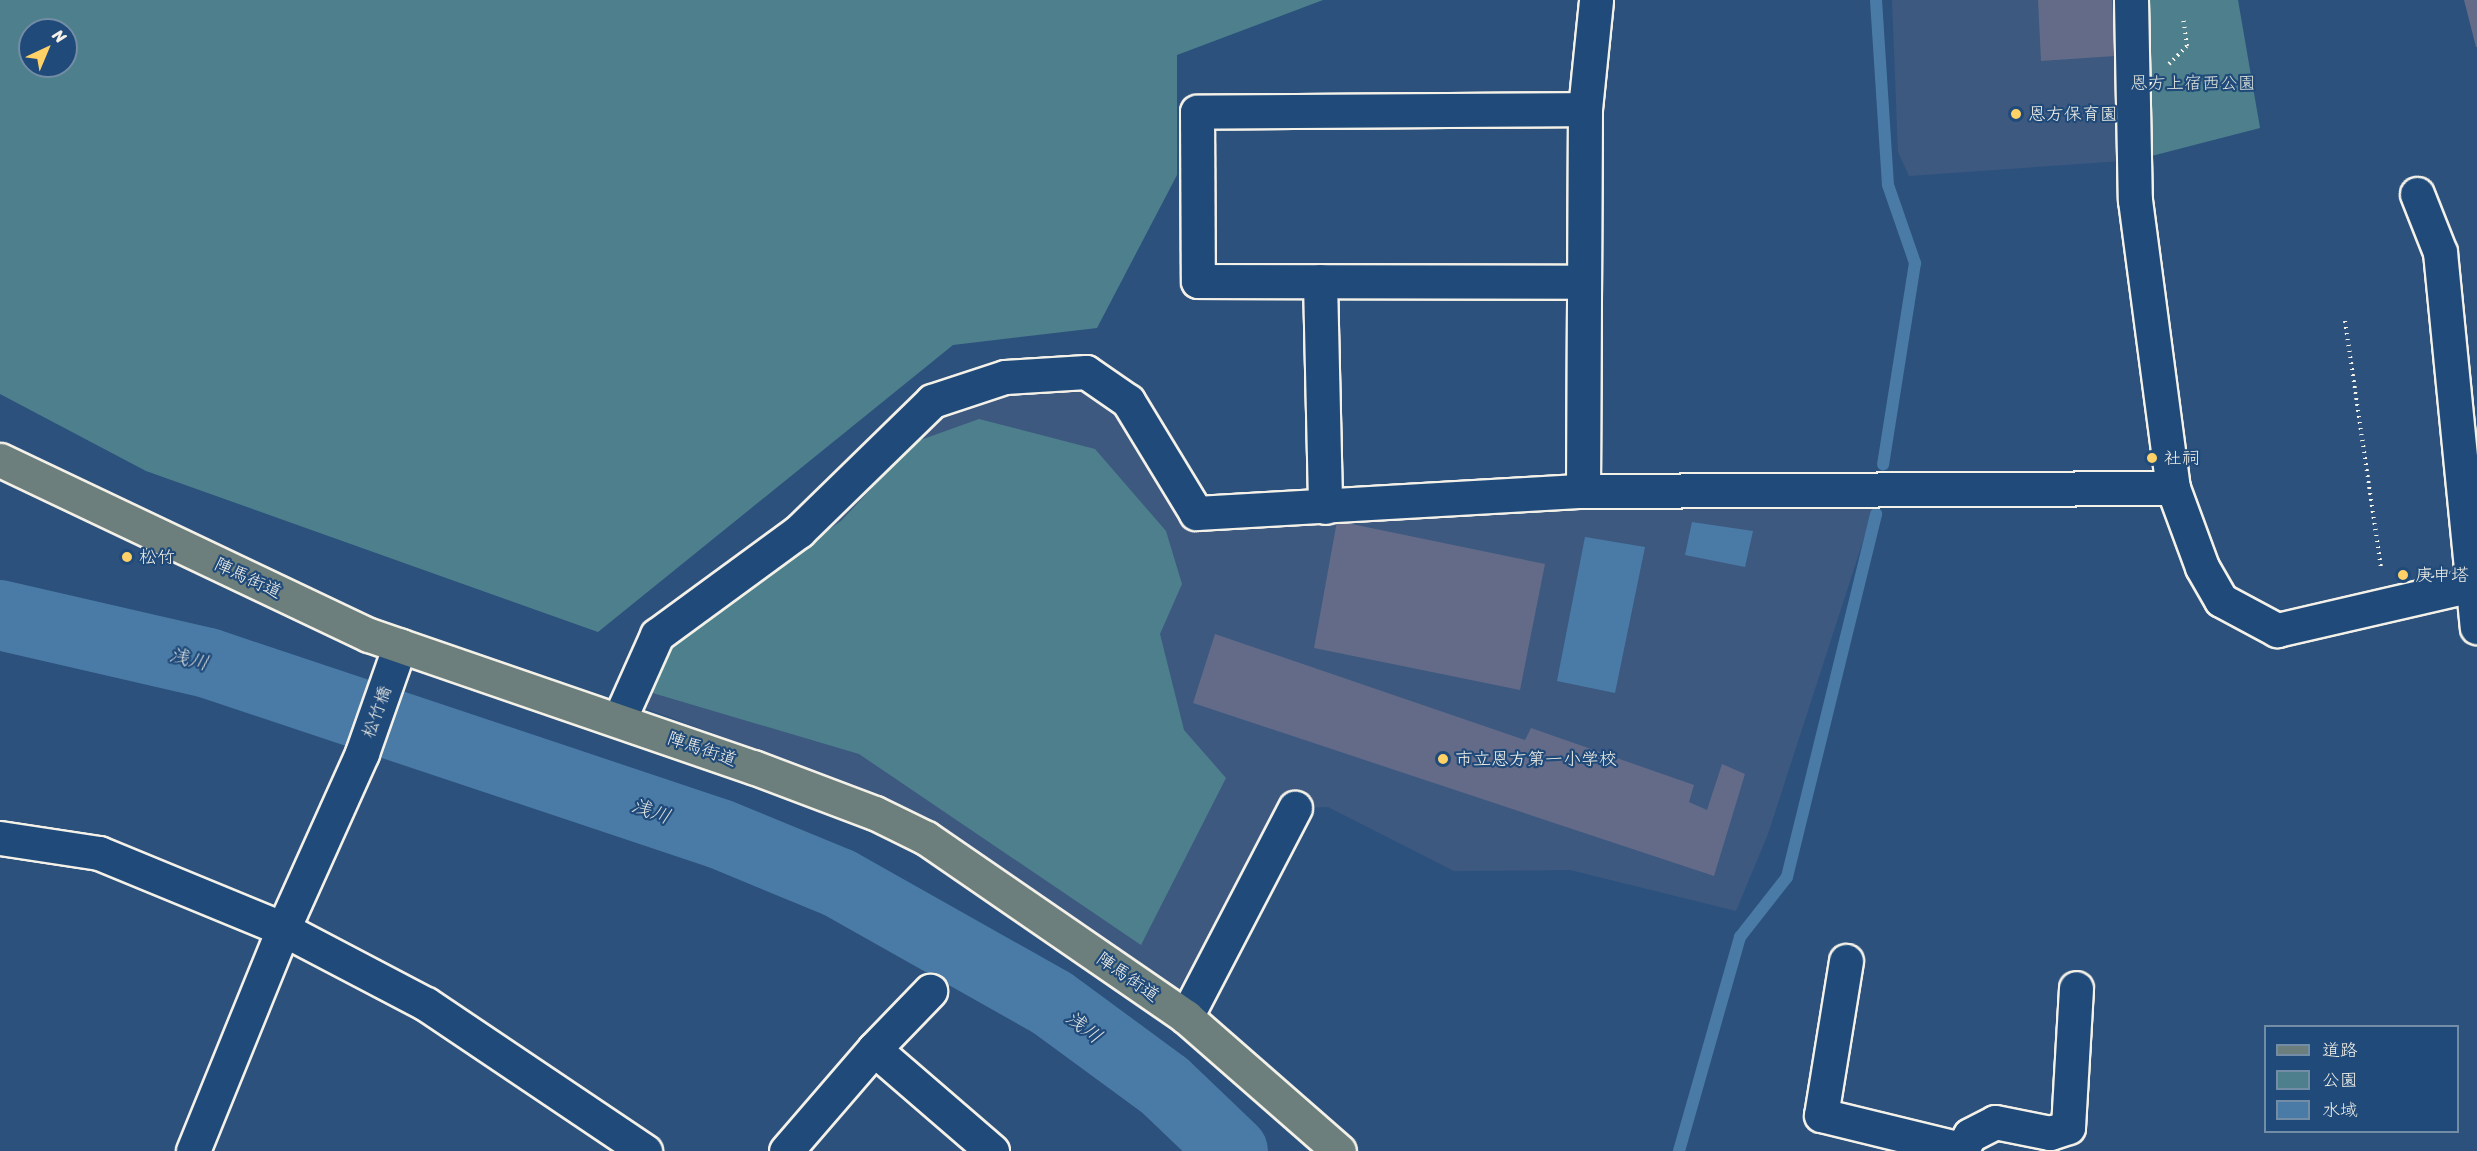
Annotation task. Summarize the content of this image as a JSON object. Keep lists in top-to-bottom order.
{
  "streets": {
    "main road": ["陣馬街道"],
    "street": ["松竹橋"]
  },
  "crossings": [
    ["陣馬街道", "松竹橋"]
  ],
  "water": ["浅川"],
  "parks": ["恩方上宿西公園"],
  "places": [
    "恩方保育園",
    "社祠",
    "松竹",
    "庚申塔",
    "市立恩方第一小学校"
  ],
  "legend": ["道路", "公園", "水域"],
  "north": "top right"
}
